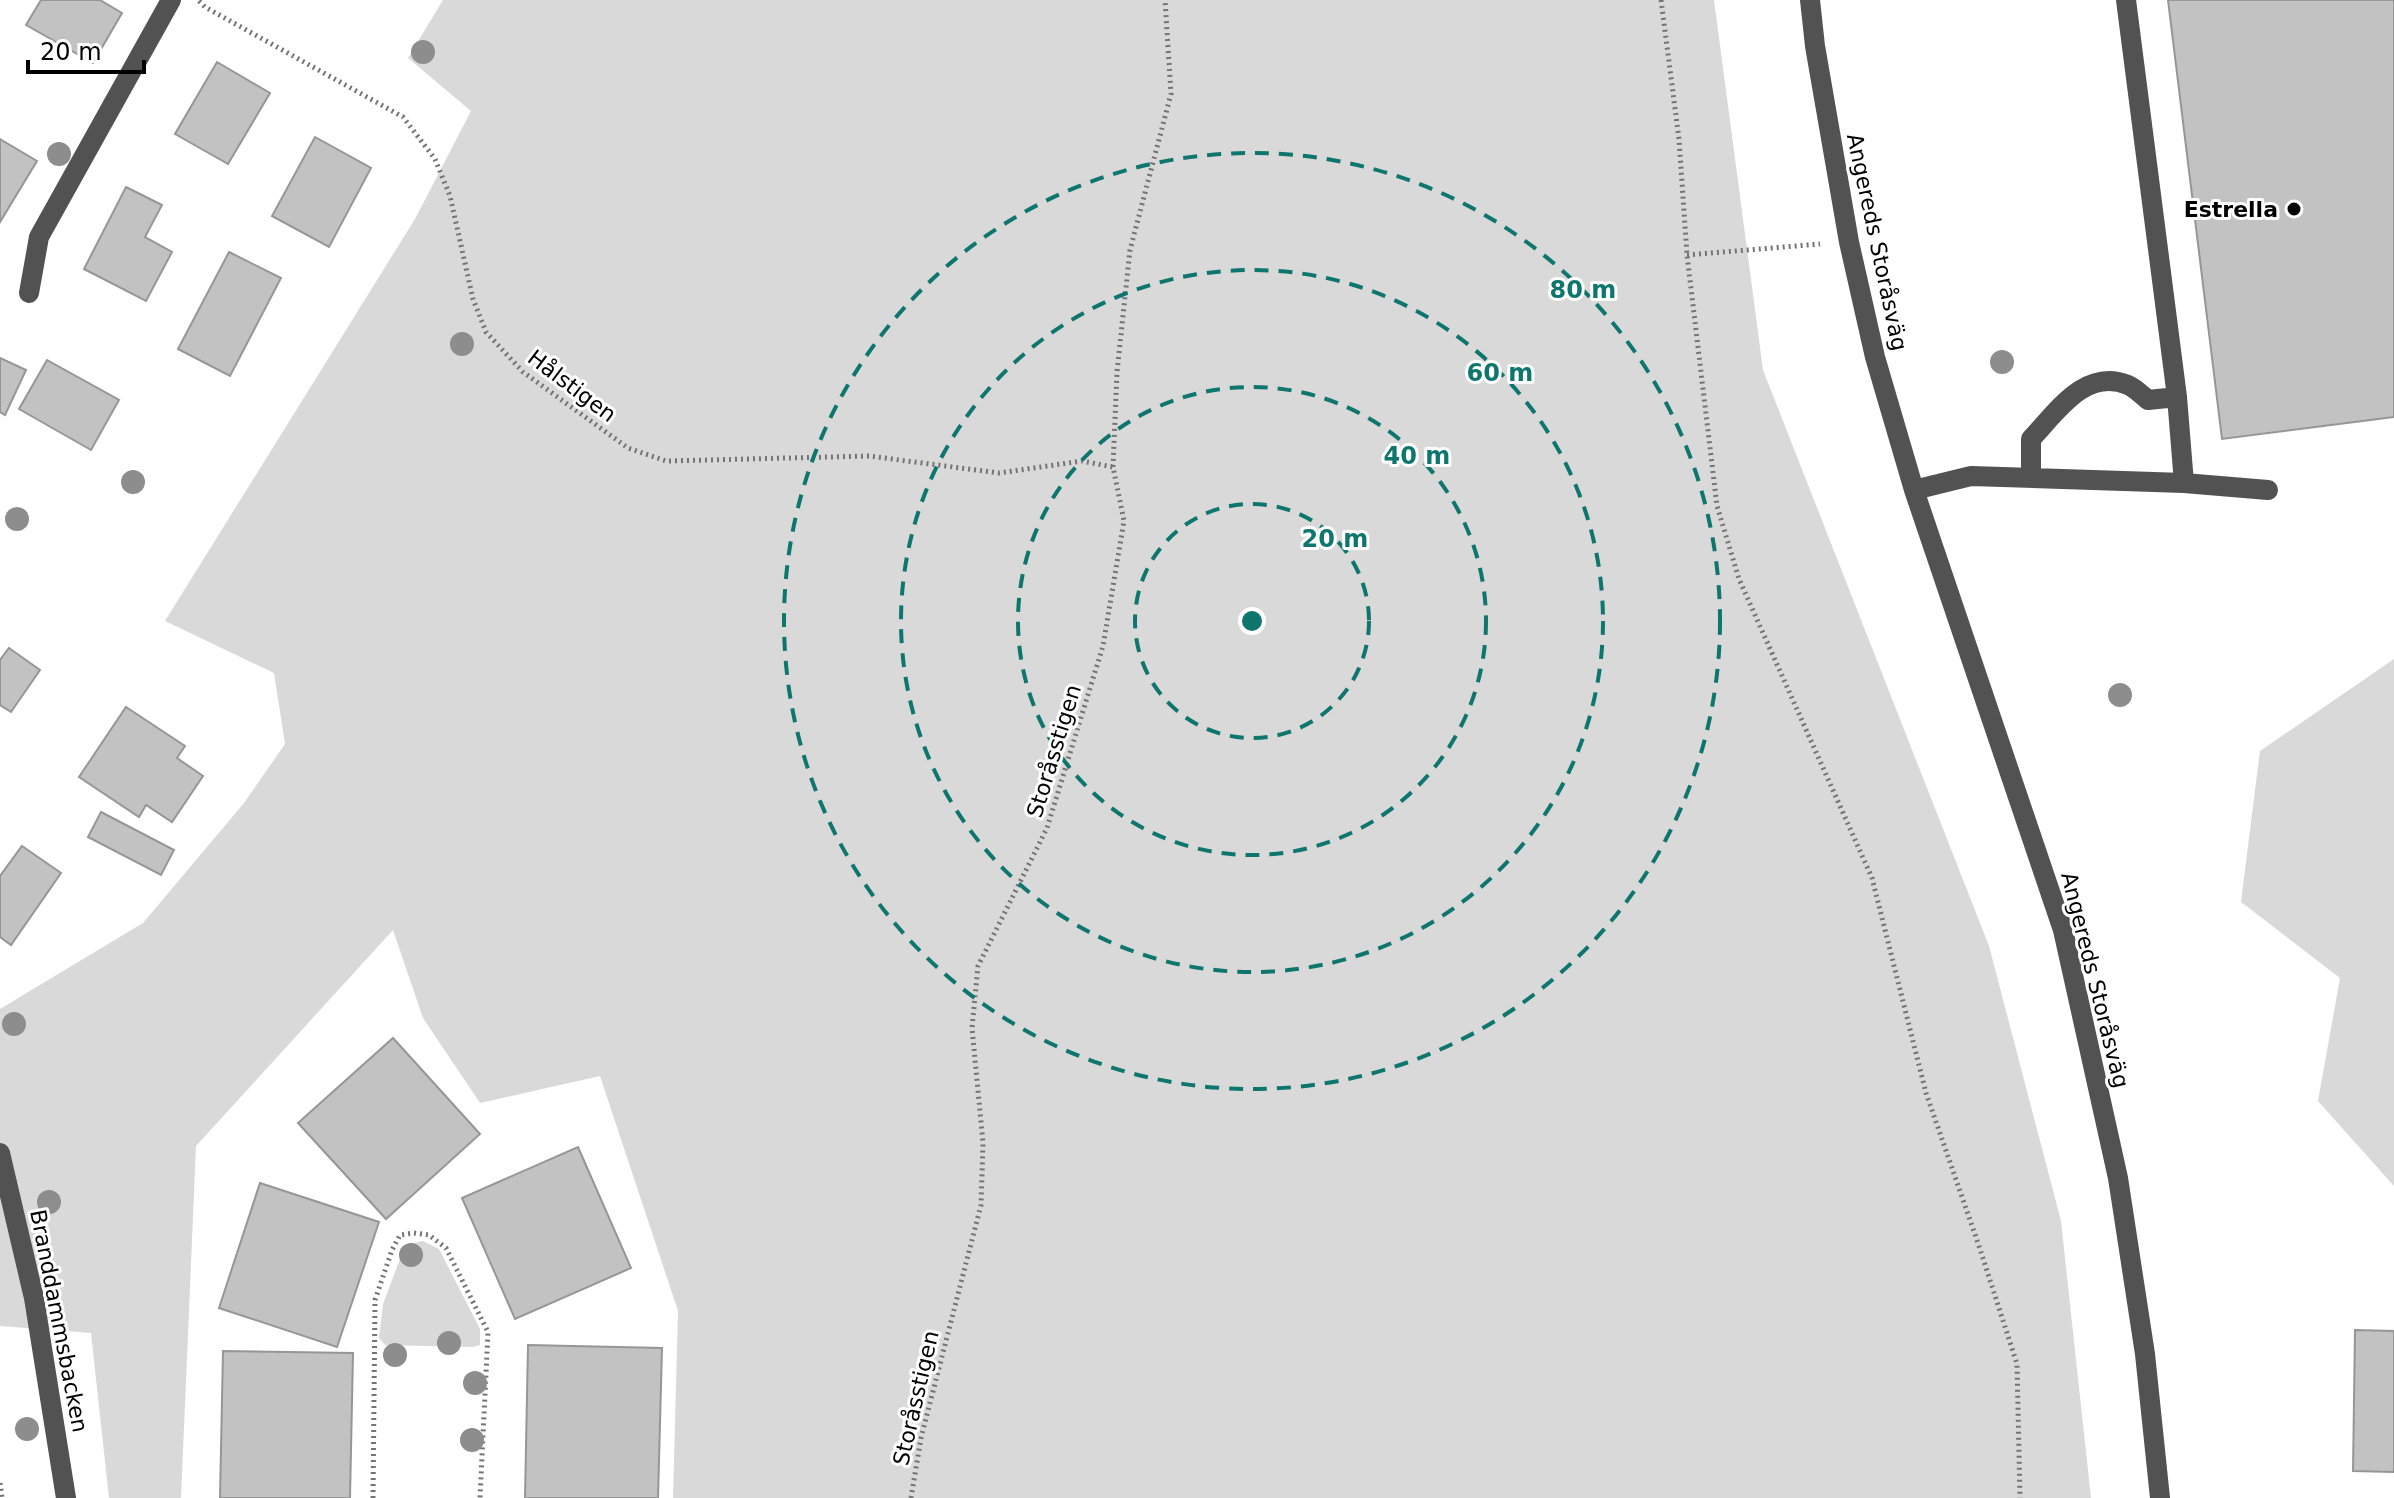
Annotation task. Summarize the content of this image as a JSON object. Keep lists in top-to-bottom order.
{
  "streets": {
    "street": ["Angereds Storåsväg", "Branddammsbacken"],
    "path": ["Hålstigen", "Storåsstigen"]
  },
  "crossings": [
    ["Hålstigen", "Storåsstigen"]
  ],
  "places": ["Estrella"],
  "scale_bar": "20 m",
  "rings": [
    "80 m",
    "60 m",
    "40 m",
    "20 m"
  ]
}
